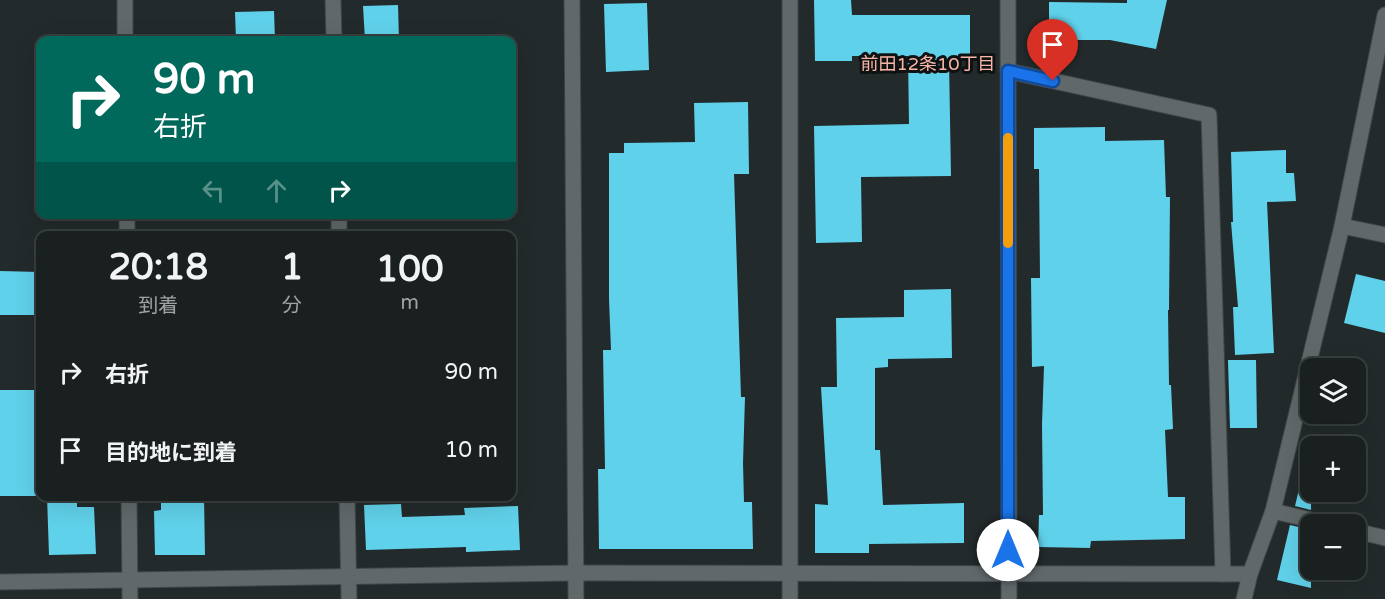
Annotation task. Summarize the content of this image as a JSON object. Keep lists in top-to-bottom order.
{
  "districts": ["前田12条10丁目"],
  "page": {
    "turn": ["90 m", "右折"],
    "eta": [
      "20:18",
      "到着",
      "1",
      "分",
      "100",
      "m"
    ],
    "list": [
      {
        "name": "右折",
        "value": "90 m"
      },
      {
        "name": "目的地に到着",
        "value": "10 m"
      }
    ],
    "map_buttons": ["+", "−"]
  }
}
